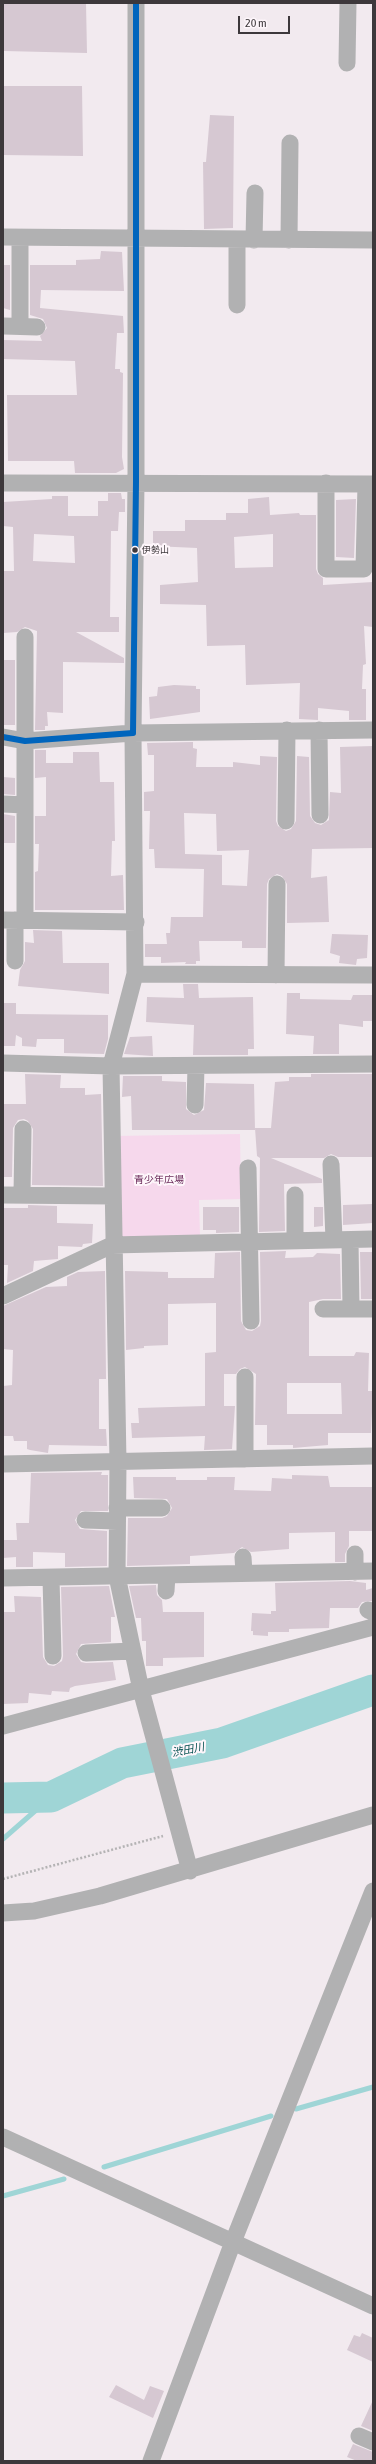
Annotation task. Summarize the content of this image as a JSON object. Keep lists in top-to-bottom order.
{
  "water": ["渋田川"],
  "parks": ["青少年広場"],
  "places": ["伊勢山"],
  "scale_bar": "20 m"
}
